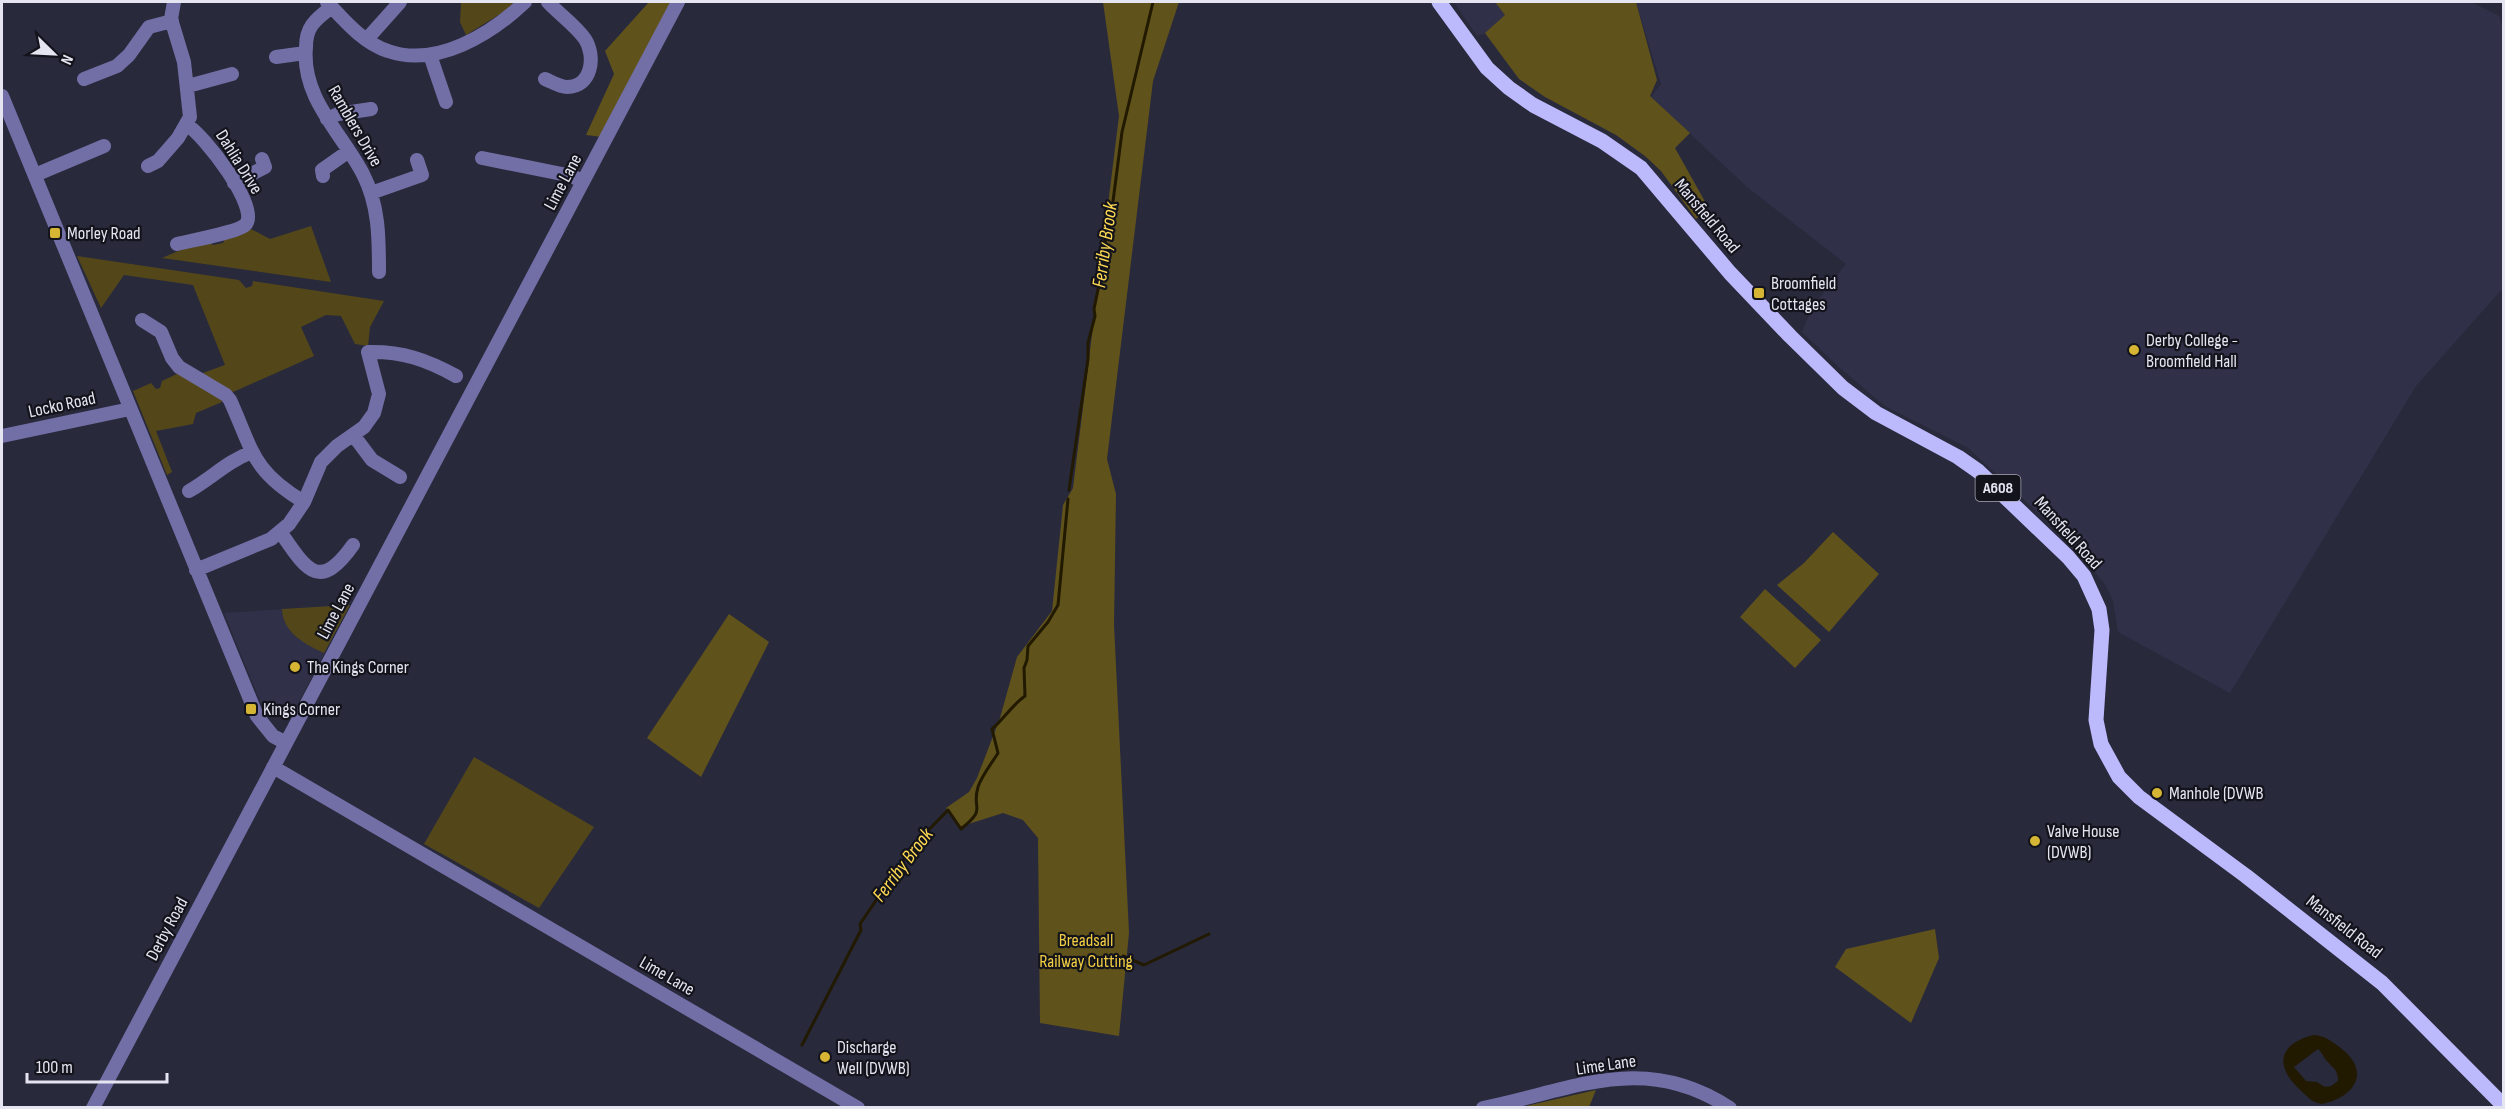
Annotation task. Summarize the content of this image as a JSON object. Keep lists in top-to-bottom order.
{
  "streets": {
    "main road": ["Mansfield Road", "A608"],
    "street": [
      "Ramblers Drive",
      "Dahlia Drive",
      "Lime Lane",
      "Locko Road",
      "Derby Road"
    ]
  },
  "crossings": [
    ["Lime Lane", "Derby Road"]
  ],
  "water": ["Ferriby Brook"],
  "parks": ["Breadsall Railway Cutting"],
  "places": {
    "transit": ["Morley Road", "Broomfield Cottages", "Kings Corner"],
    "other": [
      "Derby College - Broomfield Hall",
      "The Kings Corner",
      "Manhole (DVWB",
      "Valve House (DVWB)",
      "Discharge Well (DVWB)"
    ]
  },
  "scale_bar": "100 m",
  "north": "bottom right"
}
